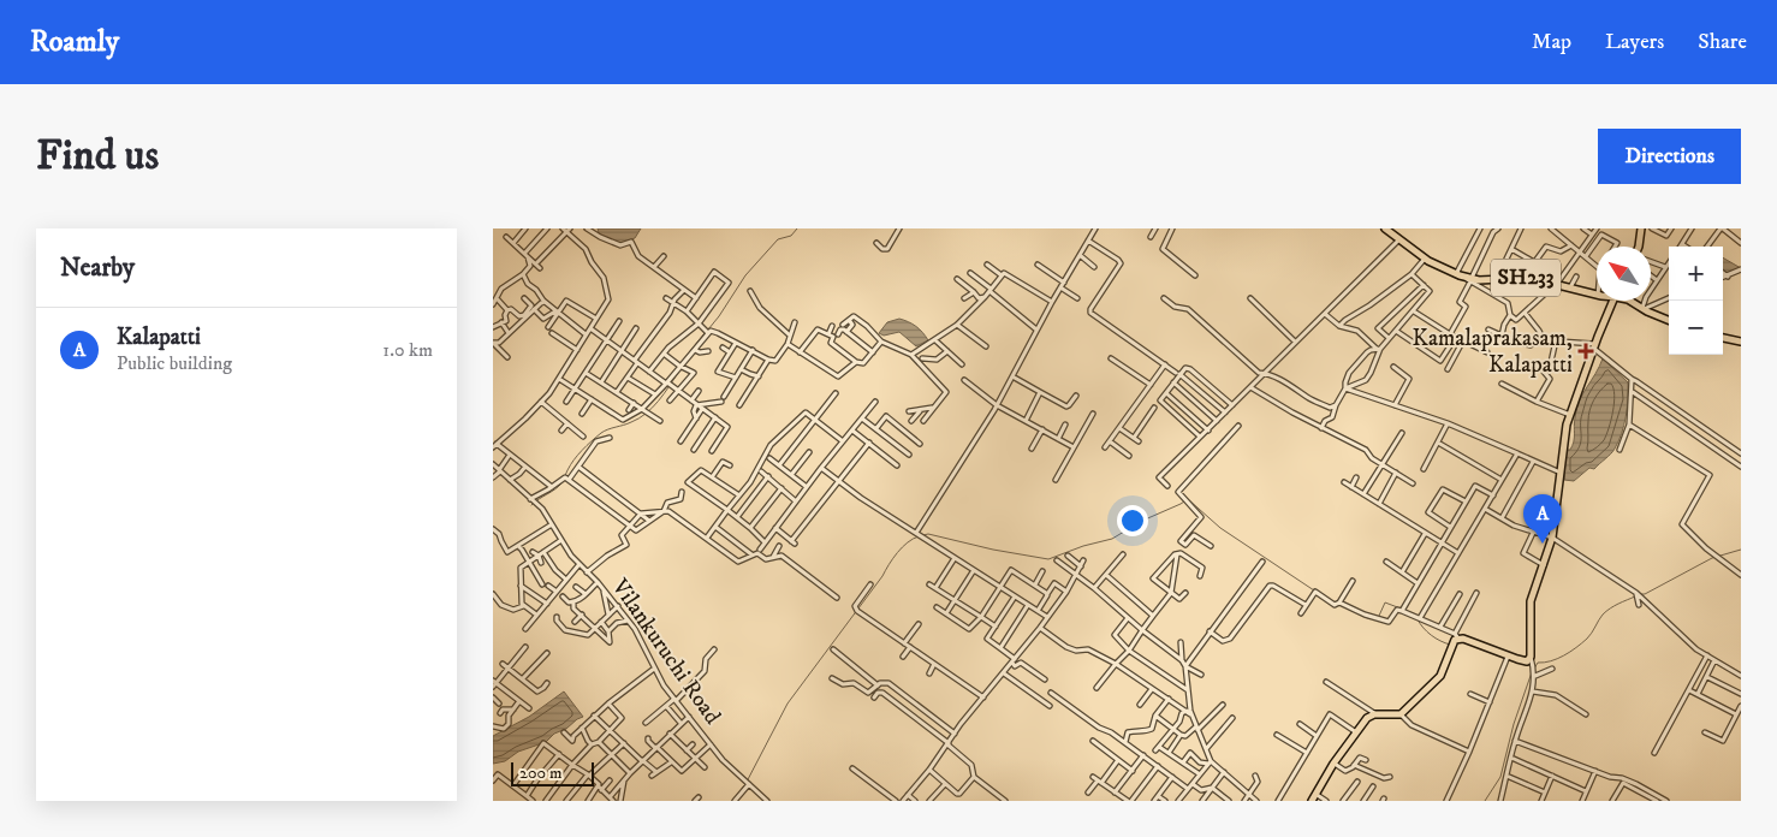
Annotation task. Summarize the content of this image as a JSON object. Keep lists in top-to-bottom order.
{
  "streets": {
    "main road": ["SH233"],
    "street": ["Vilankuruchi Road"]
  },
  "places": {
    "health": ["Kamalaprakasam, Kalapatti"]
  },
  "scale_bar": "200 m",
  "north": "top left",
  "page": {
    "header": "Roamly",
    "nav": ["Map", "Layers", "Share"],
    "buttons": "Directions",
    "title": "Find us",
    "heading": "Nearby",
    "map_buttons": ["+", "−"],
    "list": [
      {
        "mark": "A",
        "name": "Kalapatti",
        "note": "Public building",
        "value": "1.0 km"
      }
    ],
    "pins": "A",
    "scale": "200 m"
  }
}
